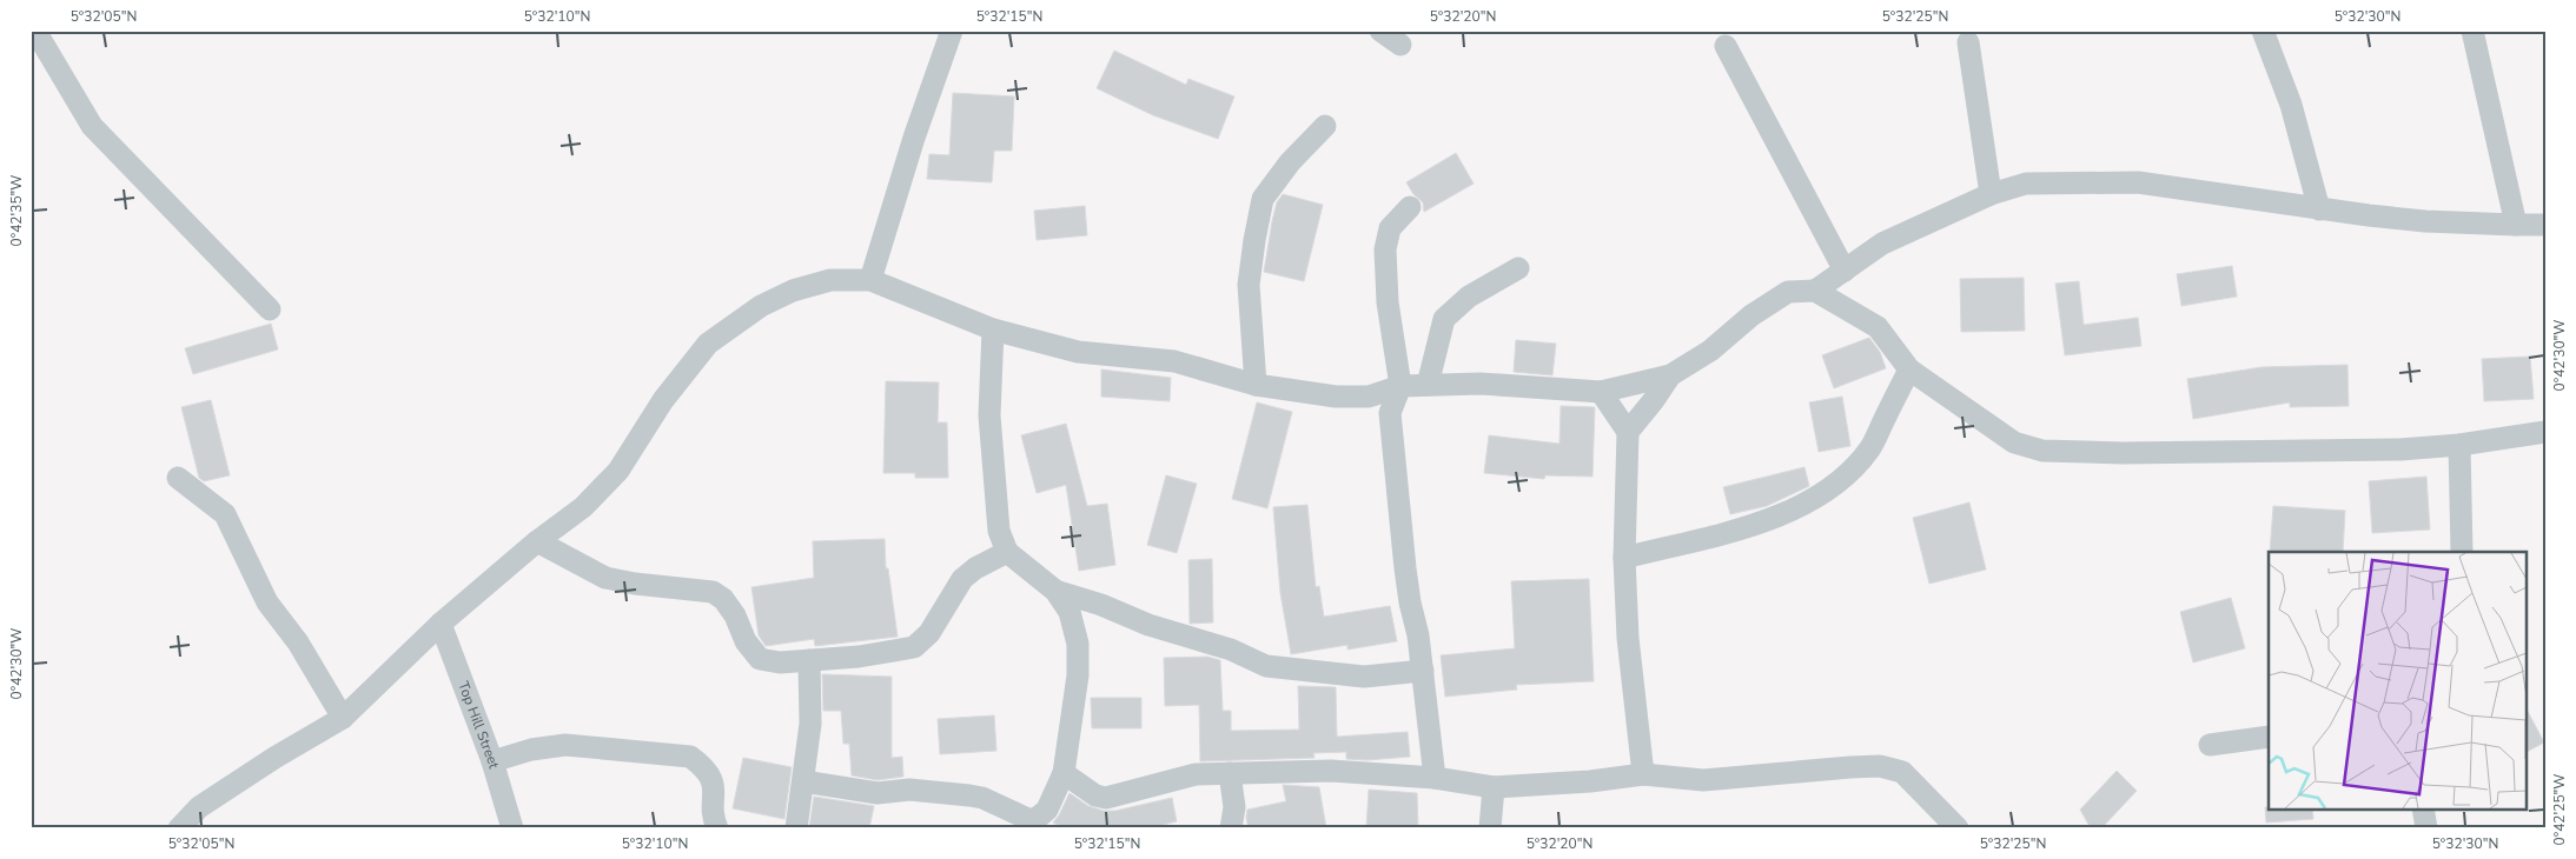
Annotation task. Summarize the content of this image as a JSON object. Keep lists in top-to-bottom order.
{
  "streets": {
    "street": ["Top Hill Street"]
  },
  "coordinates": [
    "5°32'05\"N",
    "5°32'10\"N",
    "5°32'15\"N",
    "5°32'20\"N",
    "5°32'25\"N",
    "5°32'30\"N",
    "0°42'35\"W",
    "0°42'30\"W",
    "0°42'25\"W"
  ]
}
